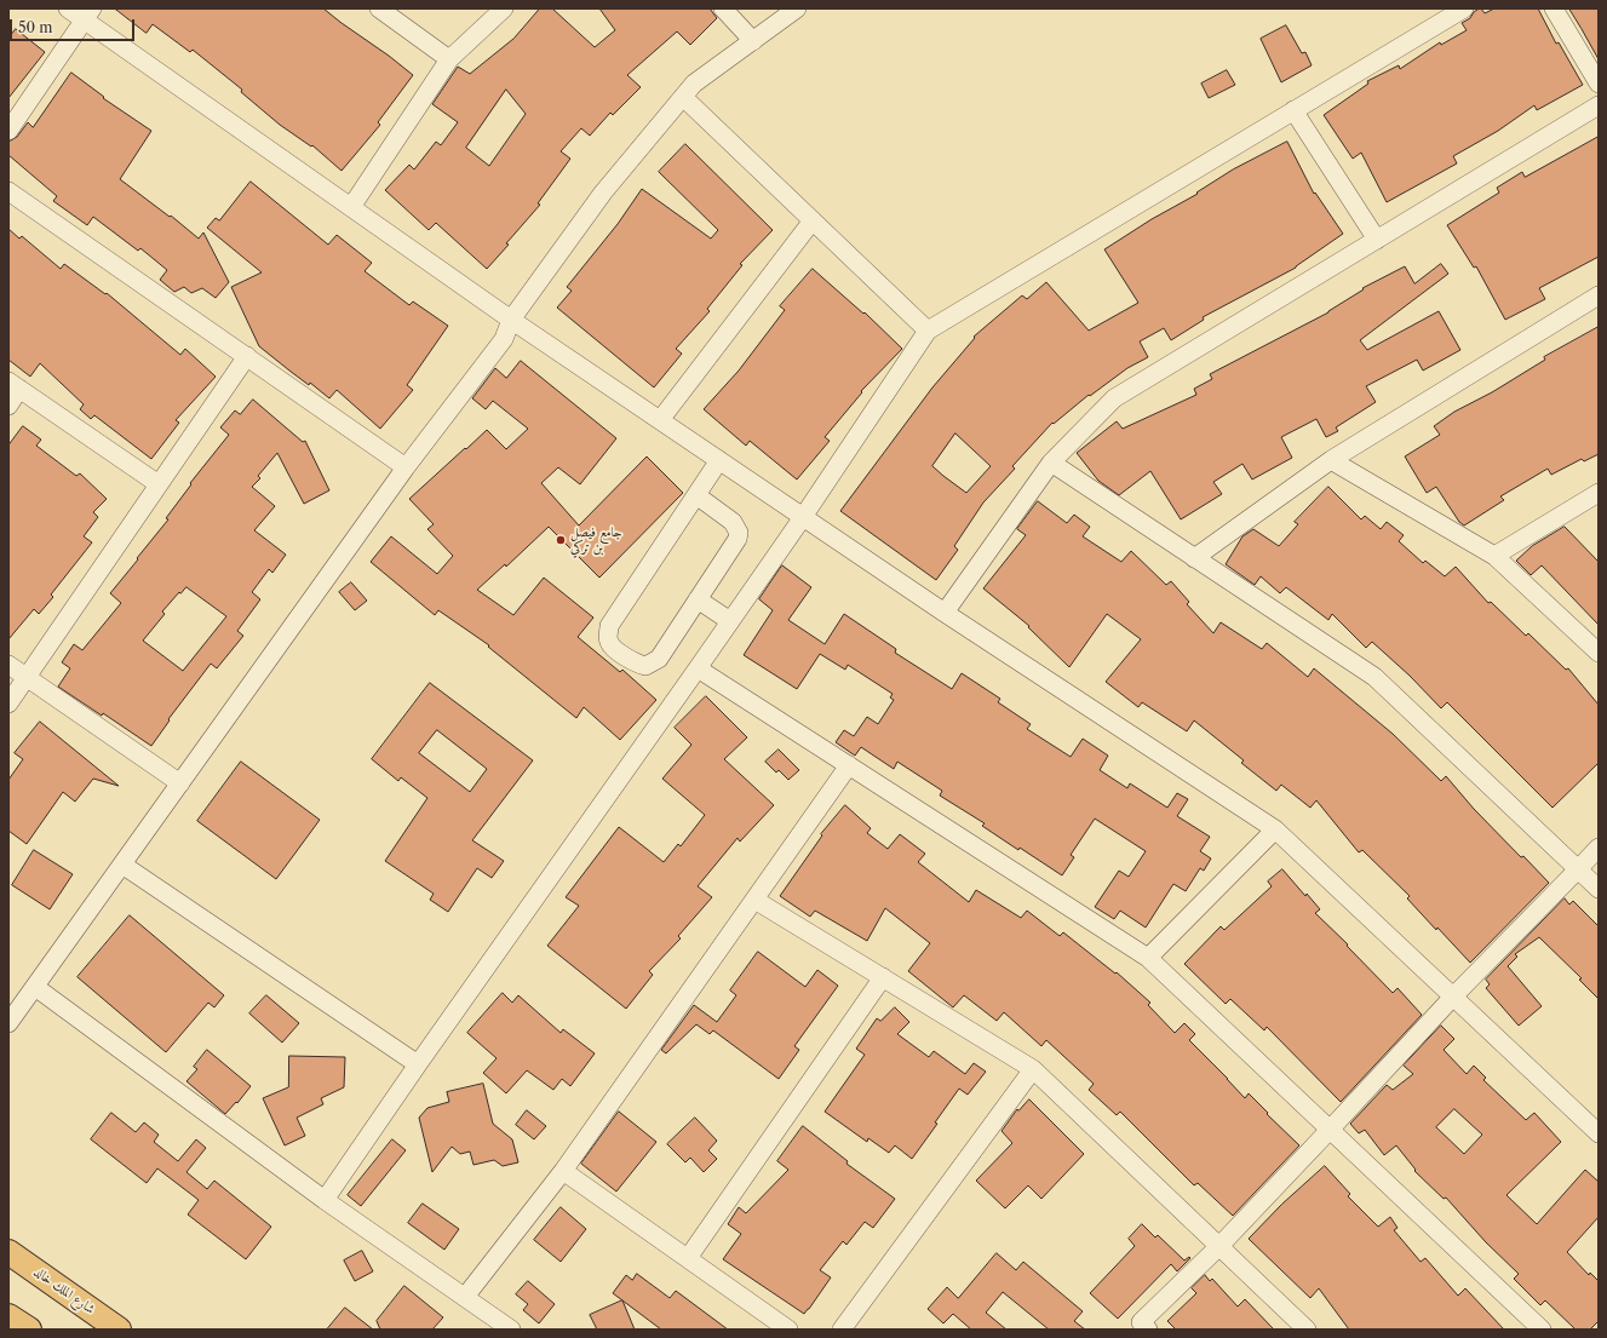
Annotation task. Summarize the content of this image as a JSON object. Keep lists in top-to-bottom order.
{
  "streets": {
    "main road": ["شارع الملك خالد"]
  },
  "places": ["جامع فيصل بن تركي"],
  "scale_bar": "50 m"
}
